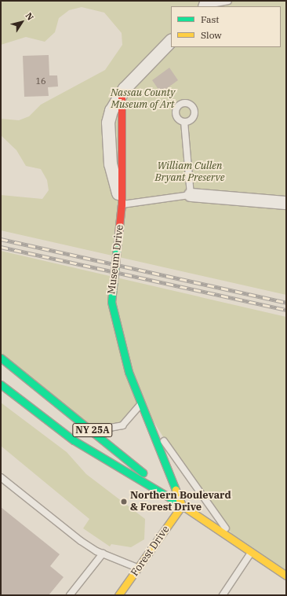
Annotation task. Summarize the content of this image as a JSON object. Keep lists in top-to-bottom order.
{
  "streets": {
    "main road": ["Museum Drive", "NY 25A", "Forest Drive"]
  },
  "crossings": [
    ["Museum Drive", "NY 25A"],
    ["Museum Drive", "Forest Drive"],
    ["NY 25A", "Forest Drive"]
  ],
  "parks": ["Nassau County Museum of Art", "William Cullen Bryant Preserve"],
  "places": ["Northern Boulevard & Forest Drive"],
  "house_numbers": ["16"],
  "legend": ["Fast", "Slow"],
  "north": "top right"
}
